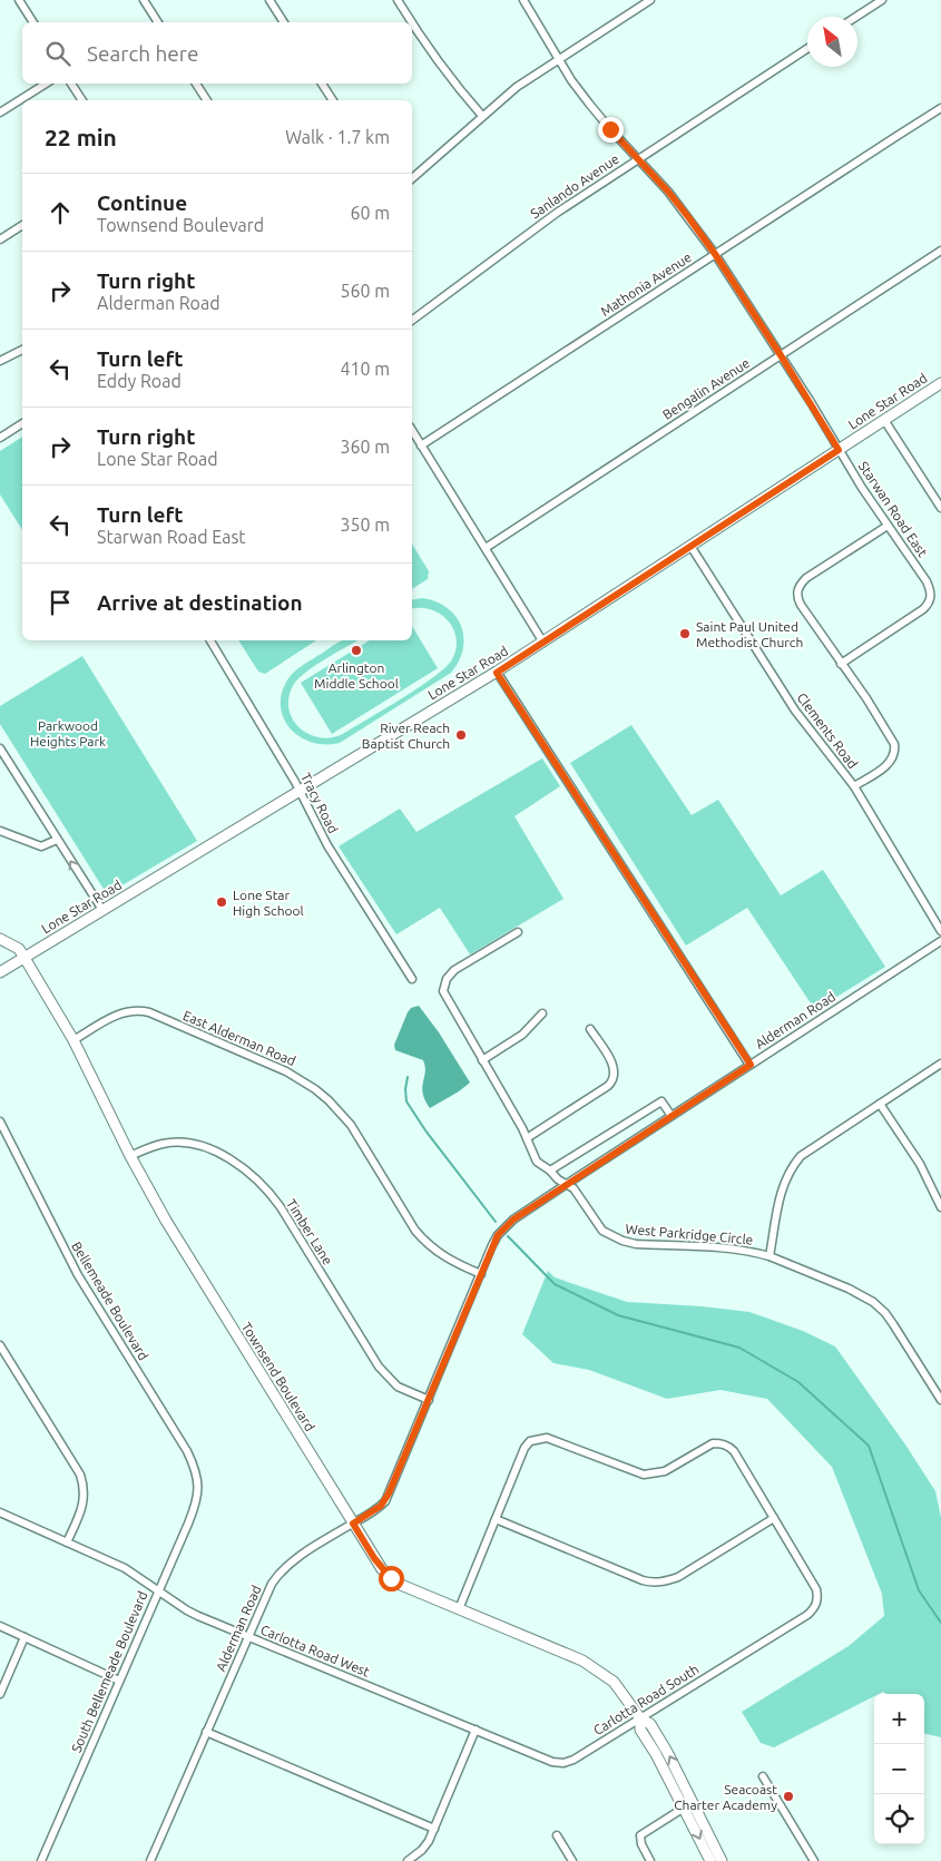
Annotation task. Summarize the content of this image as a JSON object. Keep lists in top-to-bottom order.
{
  "streets": {
    "street": [
      "Sanlando Avenue",
      "Mathonia Avenue",
      "Bengalin Avenue",
      "Lone Star Road",
      "Starwan Road East",
      "Clements Road",
      "Tracy Road",
      "Alderman Road",
      "East Alderman Road",
      "Timber Lane",
      "West Parkridge Circle",
      "Bellemeade Boulevard",
      "Townsend Boulevard",
      "Carlotta Road West",
      "South Bellemeade Boulevard",
      "Carlotta Road South"
    ]
  },
  "crossings": [
    ["Sanlando Avenue", "Starwan Road East"],
    ["Mathonia Avenue", "Starwan Road East"],
    ["Bengalin Avenue", "Starwan Road East"],
    ["Lone Star Road", "Starwan Road East"],
    ["Lone Star Road", "Clements Road"],
    ["Lone Star Road", "Tracy Road"],
    ["Lone Star Road", "Townsend Boulevard"],
    ["Alderman Road", "East Alderman Road"],
    ["Alderman Road", "Timber Lane"],
    ["Alderman Road", "West Parkridge Circle"],
    ["Alderman Road", "Townsend Boulevard"],
    ["Alderman Road", "Carlotta Road West"],
    ["East Alderman Road", "Townsend Boulevard"],
    ["Timber Lane", "Townsend Boulevard"],
    ["Bellemeade Boulevard", "South Bellemeade Boulevard"],
    ["Townsend Boulevard", "Carlotta Road South"],
    ["Carlotta Road West", "South Bellemeade Boulevard"],
    ["Carlotta Road West", "Carlotta Road South"]
  ],
  "parks": ["Parkwood Heights Park"],
  "places": [
    "Saint Paul United Methodist Church",
    "Arlington Middle School",
    "River Reach Baptist Church",
    "Lone Star High School",
    "Seacoast Charter Academy"
  ],
  "north": "top left",
  "page": {
    "search": "Search here",
    "heading": ["22 min", "Walk · 1.7 km"],
    "list": [
      ["Continue", "Townsend Boulevard", "60 m"],
      ["Turn right", "Alderman Road", "560 m"],
      ["Turn left", "Eddy Road", "410 m"],
      ["Turn right", "Lone Star Road", "360 m"],
      ["Turn left", "Starwan Road East", "350 m"],
      "Arrive at destination"
    ],
    "map_buttons": ["+", "−"]
  }
}
